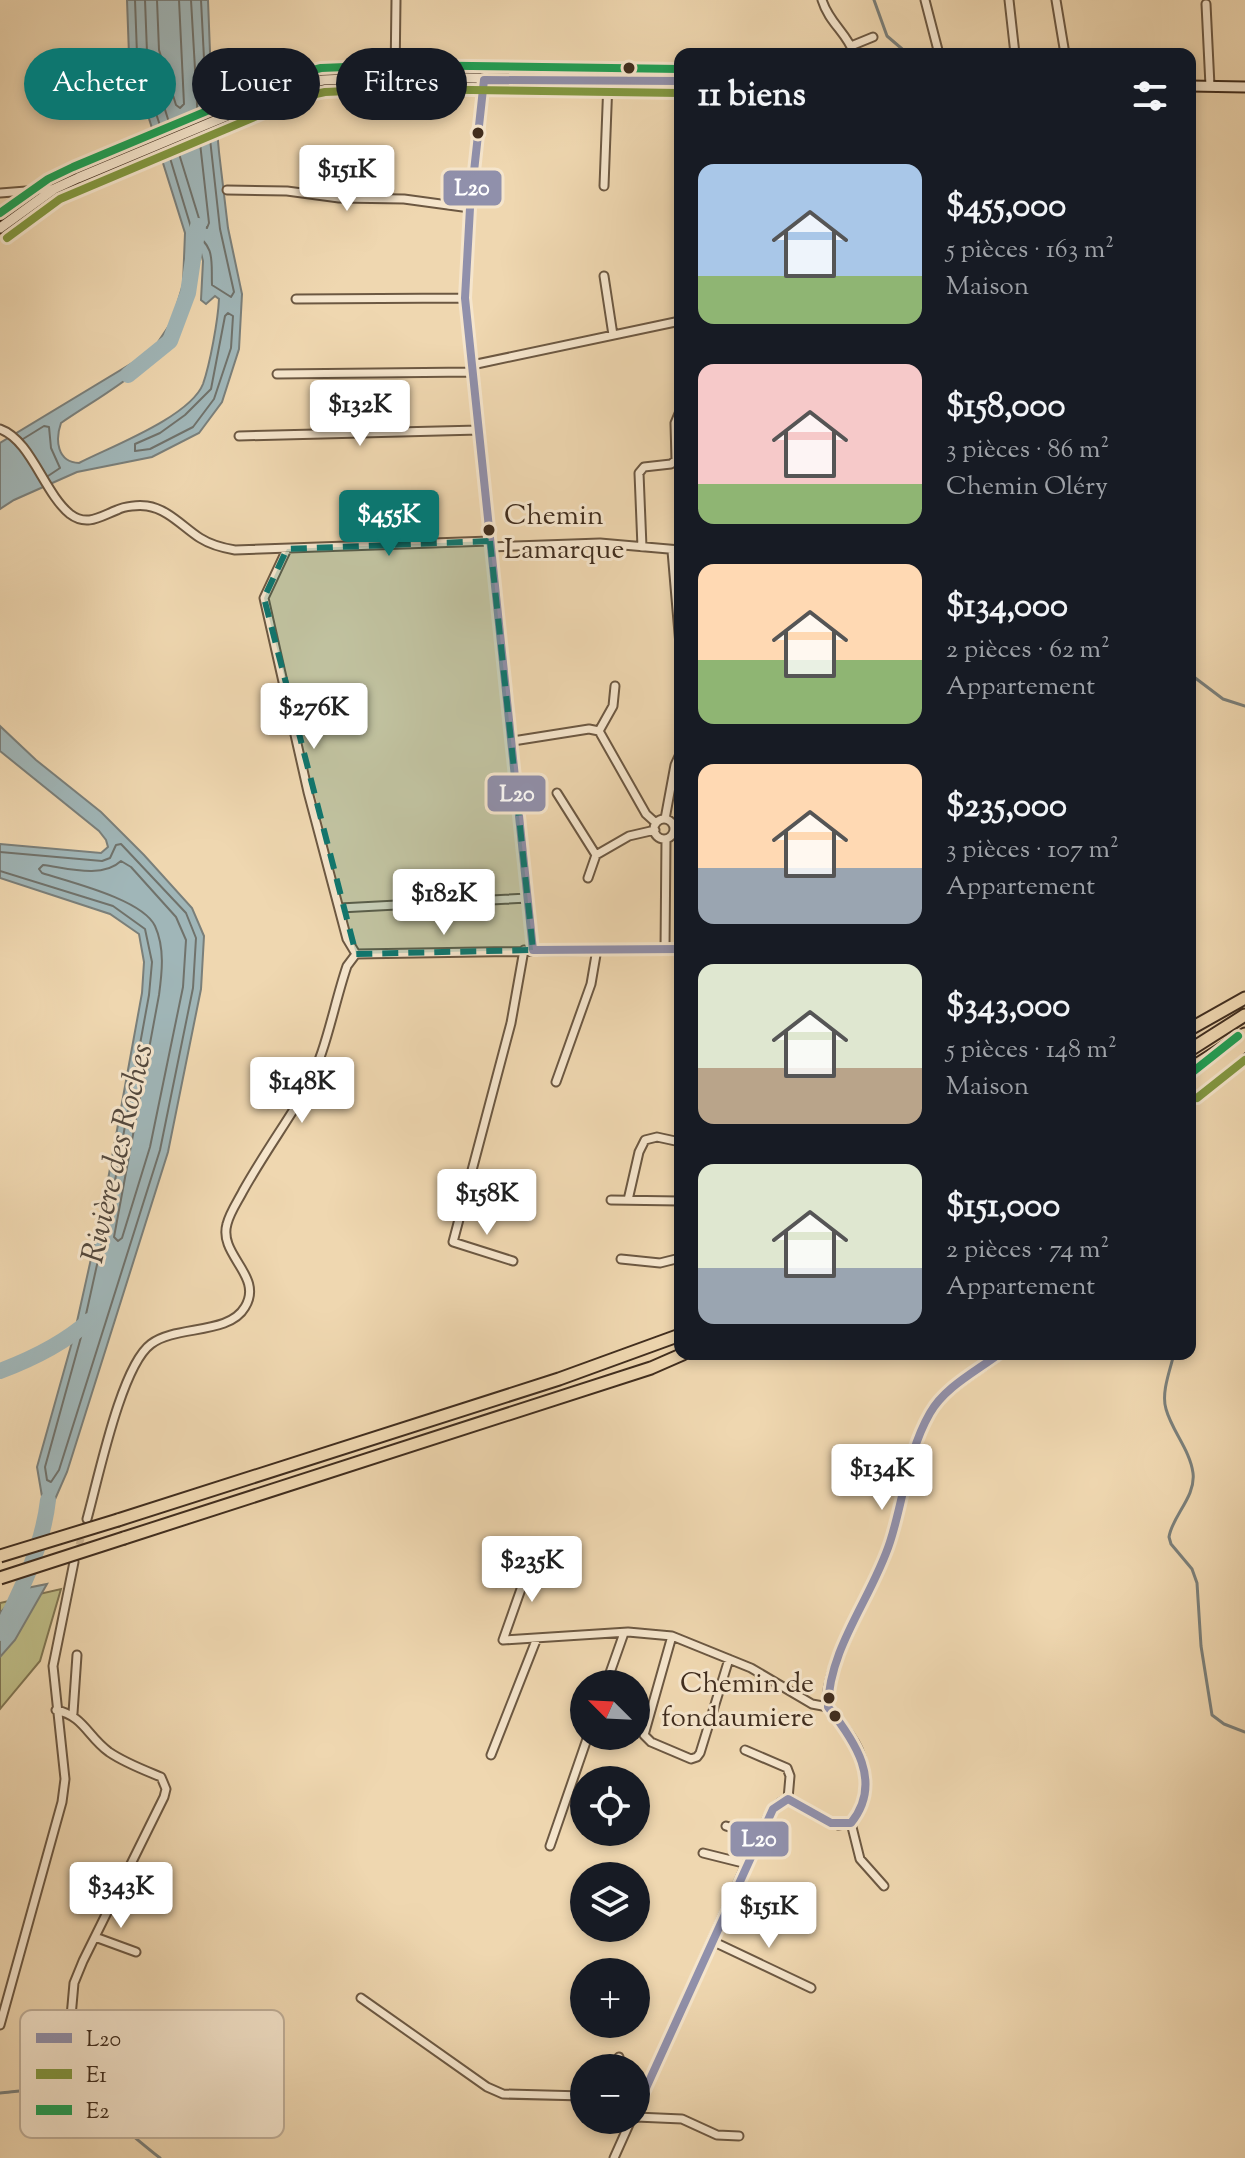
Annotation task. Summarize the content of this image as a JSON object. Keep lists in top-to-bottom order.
{
  "water": ["Rivière des Roches"],
  "places": ["Chemin Lamarque", "Chemin de fondaumiere"],
  "lines": ["transit line E2", "transit line L20", "transit line E1"],
  "legend": ["L20", "E1", "E2"],
  "north": "top left",
  "page": {
    "chip": ["Acheter", "Louer", "Filtres"],
    "heading": "11 biens",
    "list": [
      {
        "name": "$455,000",
        "note": "5 pièces · 163 m² · Maison"
      },
      {
        "name": "$158,000",
        "note": "3 pièces · 86 m² · Chemin Oléry"
      },
      {
        "name": "$134,000",
        "note": "2 pièces · 62 m² · Appartement"
      },
      {
        "name": "$235,000",
        "note": "3 pièces · 107 m² · Appartement"
      },
      {
        "name": "$343,000",
        "note": "5 pièces · 148 m² · Maison"
      },
      {
        "name": "$151,000",
        "note": "2 pièces · 74 m² · Appartement"
      }
    ],
    "price": [
      "$151K",
      "$132K",
      "$455K",
      "$276K",
      "$182K",
      "$148K",
      "$158K",
      "$134K",
      "$235K",
      "$343K",
      "$151K"
    ],
    "map_buttons": ["+", "−"]
  }
}
